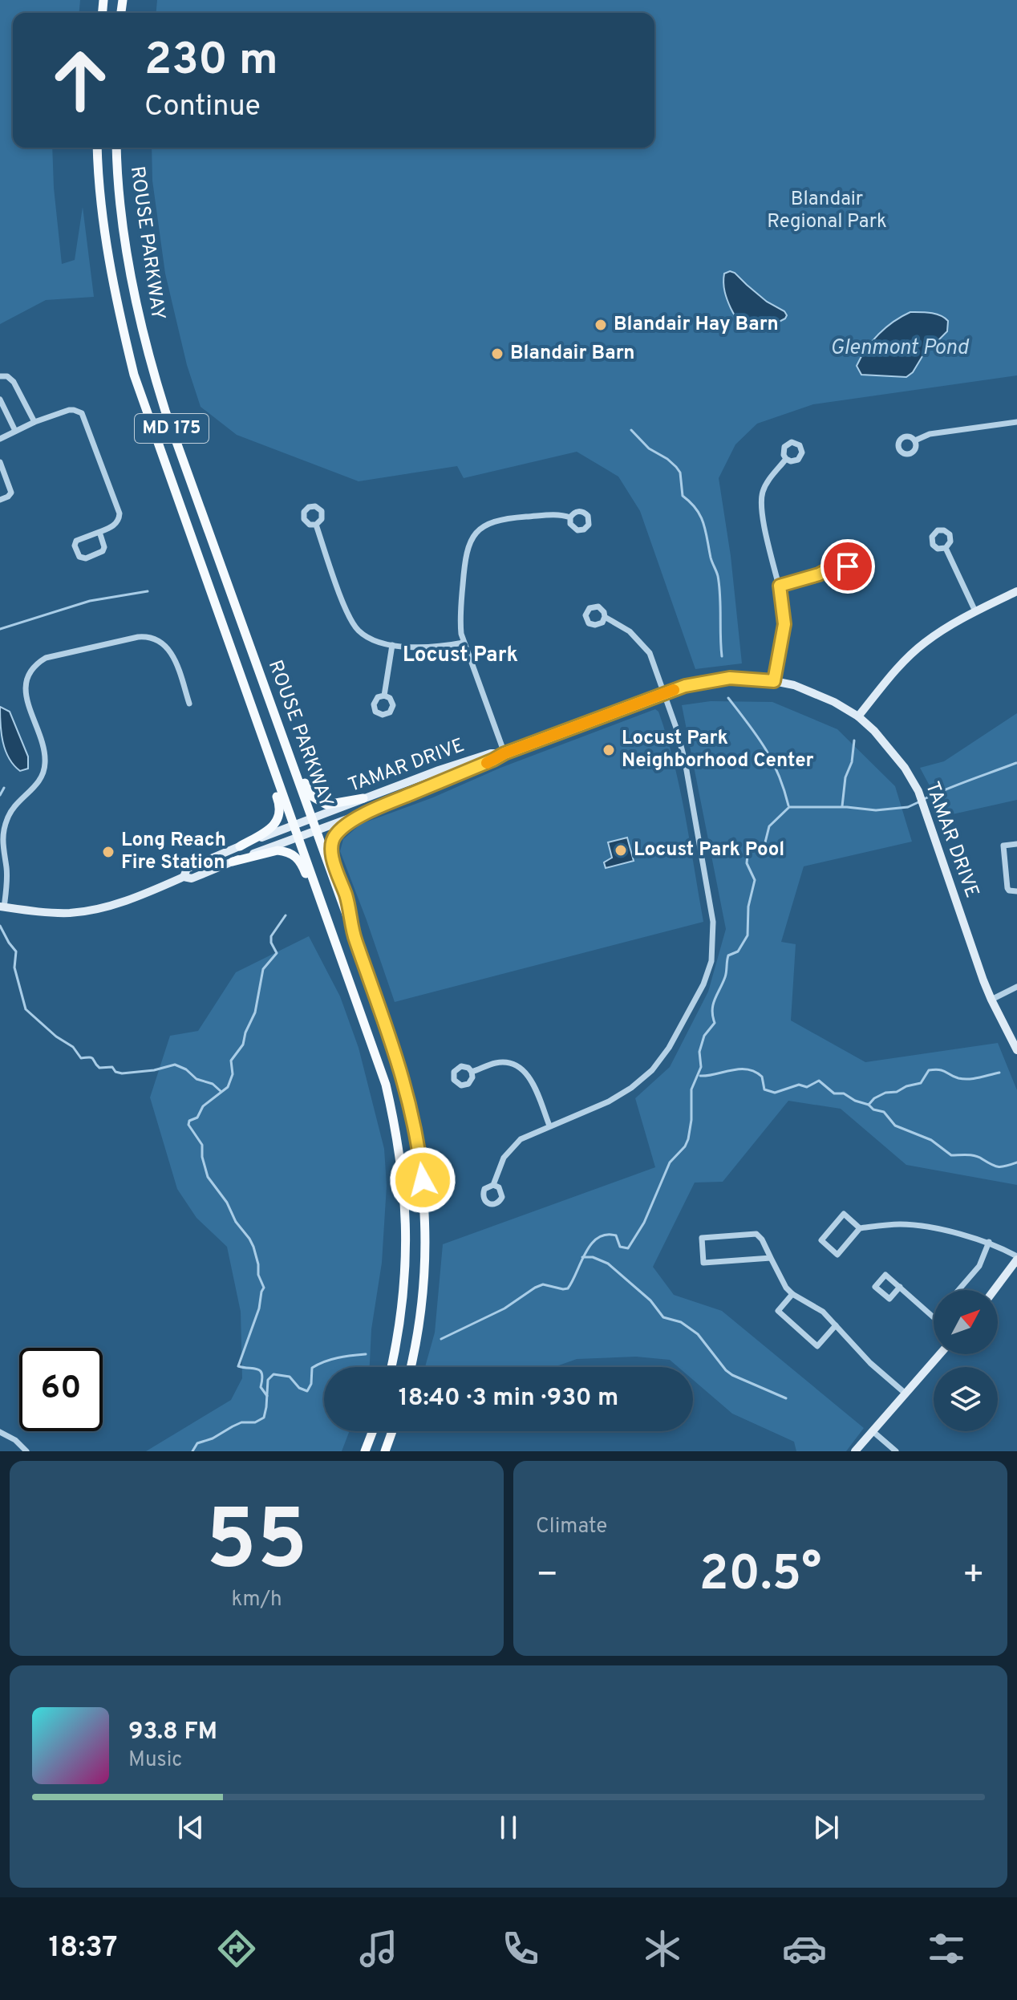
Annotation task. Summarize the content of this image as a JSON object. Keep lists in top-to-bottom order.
{
  "streets": {
    "main road": ["ROUSE PARKWAY", "MD 175"],
    "street": ["TAMAR DRIVE"]
  },
  "crossings": [
    ["ROUSE PARKWAY", "TAMAR DRIVE"]
  ],
  "districts": ["Locust Park"],
  "water": ["Glenmont Pond"],
  "parks": ["Blandair Regional Park"],
  "places": [
    "Blandair Hay Barn",
    "Blandair Barn",
    "Locust Park Neighborhood Center",
    "Locust Park Pool",
    "Long Reach Fire Station"
  ],
  "north": "top right",
  "page": {
    "turn": ["230 m", "Continue"],
    "limit": "60",
    "trip": "18:40 · 3 min · 930 m",
    "tile": [
      ["55", "km/h"],
      "Climate"
    ],
    "heat": ["−", "20.5°", "+"],
    "song": ["93.8 FM", "Music"],
    "tabs": "18:37"
  }
}
